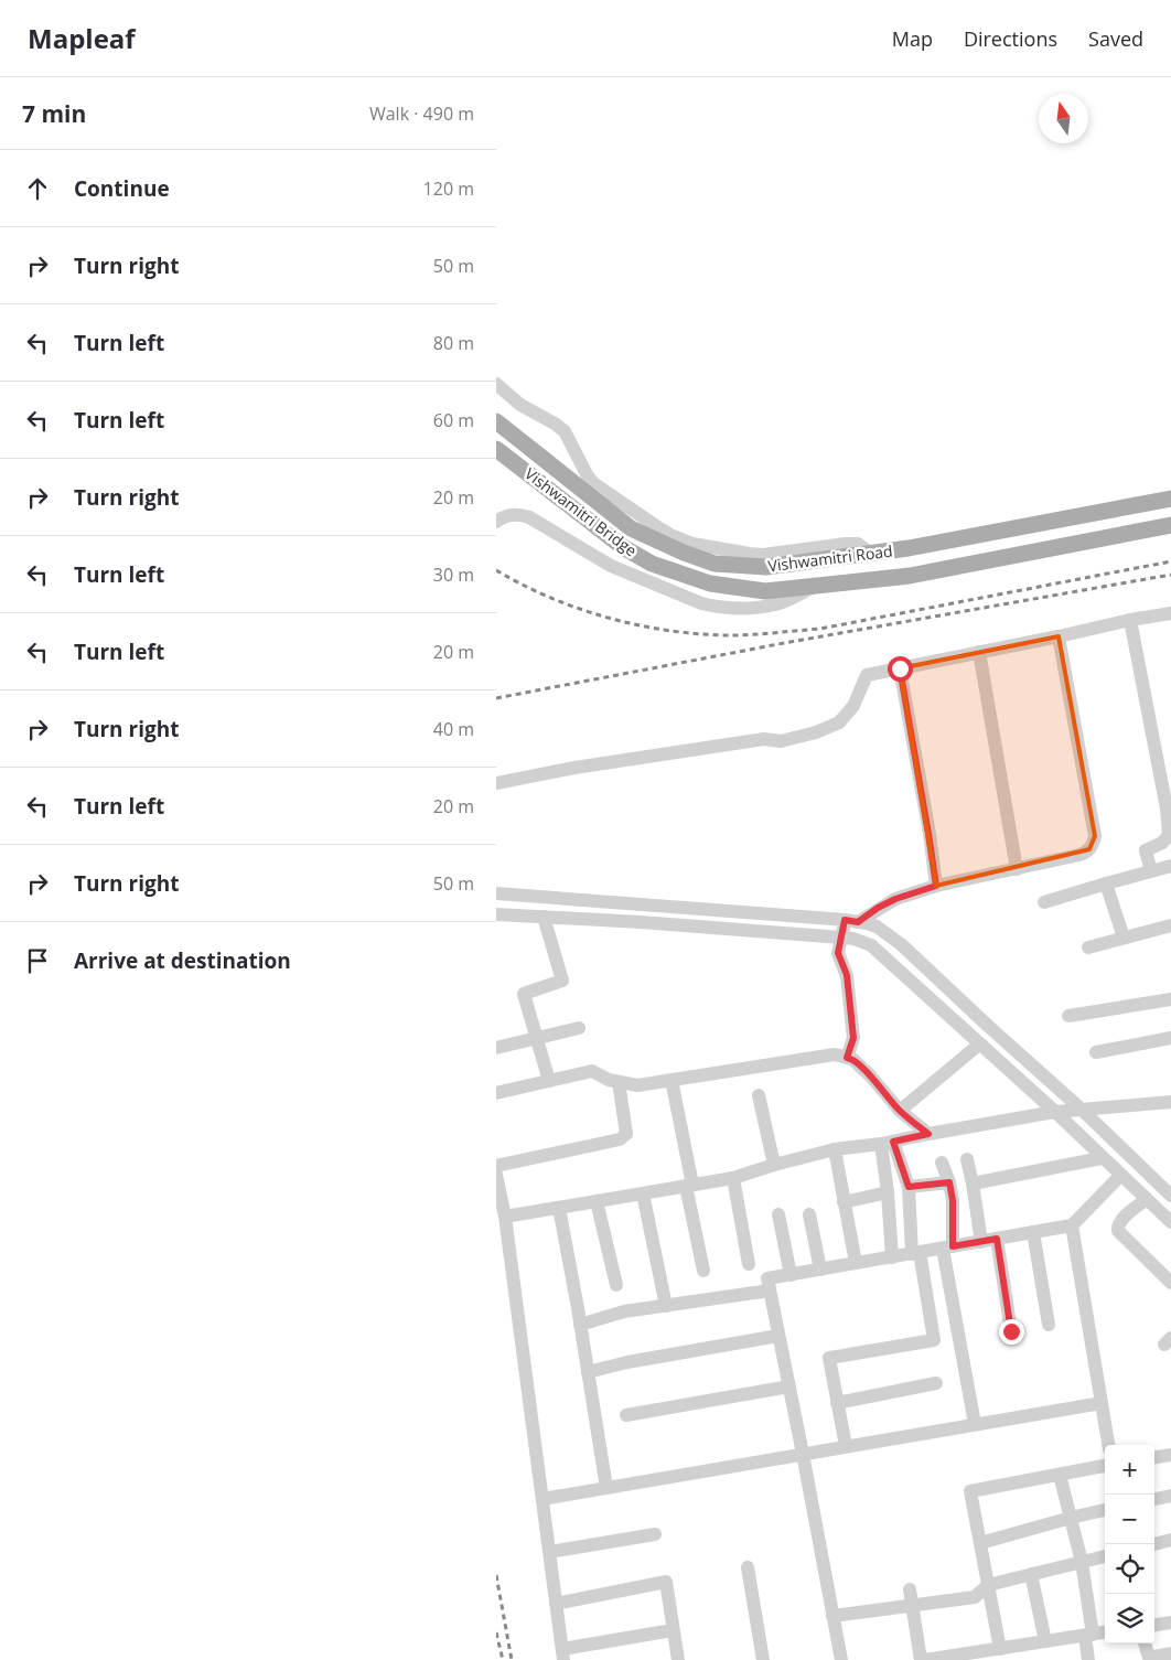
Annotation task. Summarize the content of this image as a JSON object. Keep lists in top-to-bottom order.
{
  "streets": {
    "main road": ["Vishwamitri Bridge", "Vishwamitri Road"]
  },
  "crossings": [
    ["Vishwamitri Bridge", "Vishwamitri Road"]
  ],
  "north": "top",
  "page": {
    "header": "Mapleaf",
    "nav": ["Map", "Directions", "Saved"],
    "heading": ["7 min", "Walk · 490 m"],
    "list": [
      ["Continue", "120 m"],
      ["Turn right", "50 m"],
      ["Turn left", "80 m"],
      ["Turn left", "60 m"],
      ["Turn right", "20 m"],
      ["Turn left", "30 m"],
      ["Turn left", "20 m"],
      ["Turn right", "40 m"],
      ["Turn left", "20 m"],
      ["Turn right", "50 m"],
      "Arrive at destination"
    ],
    "map_buttons": ["+", "−"]
  }
}
